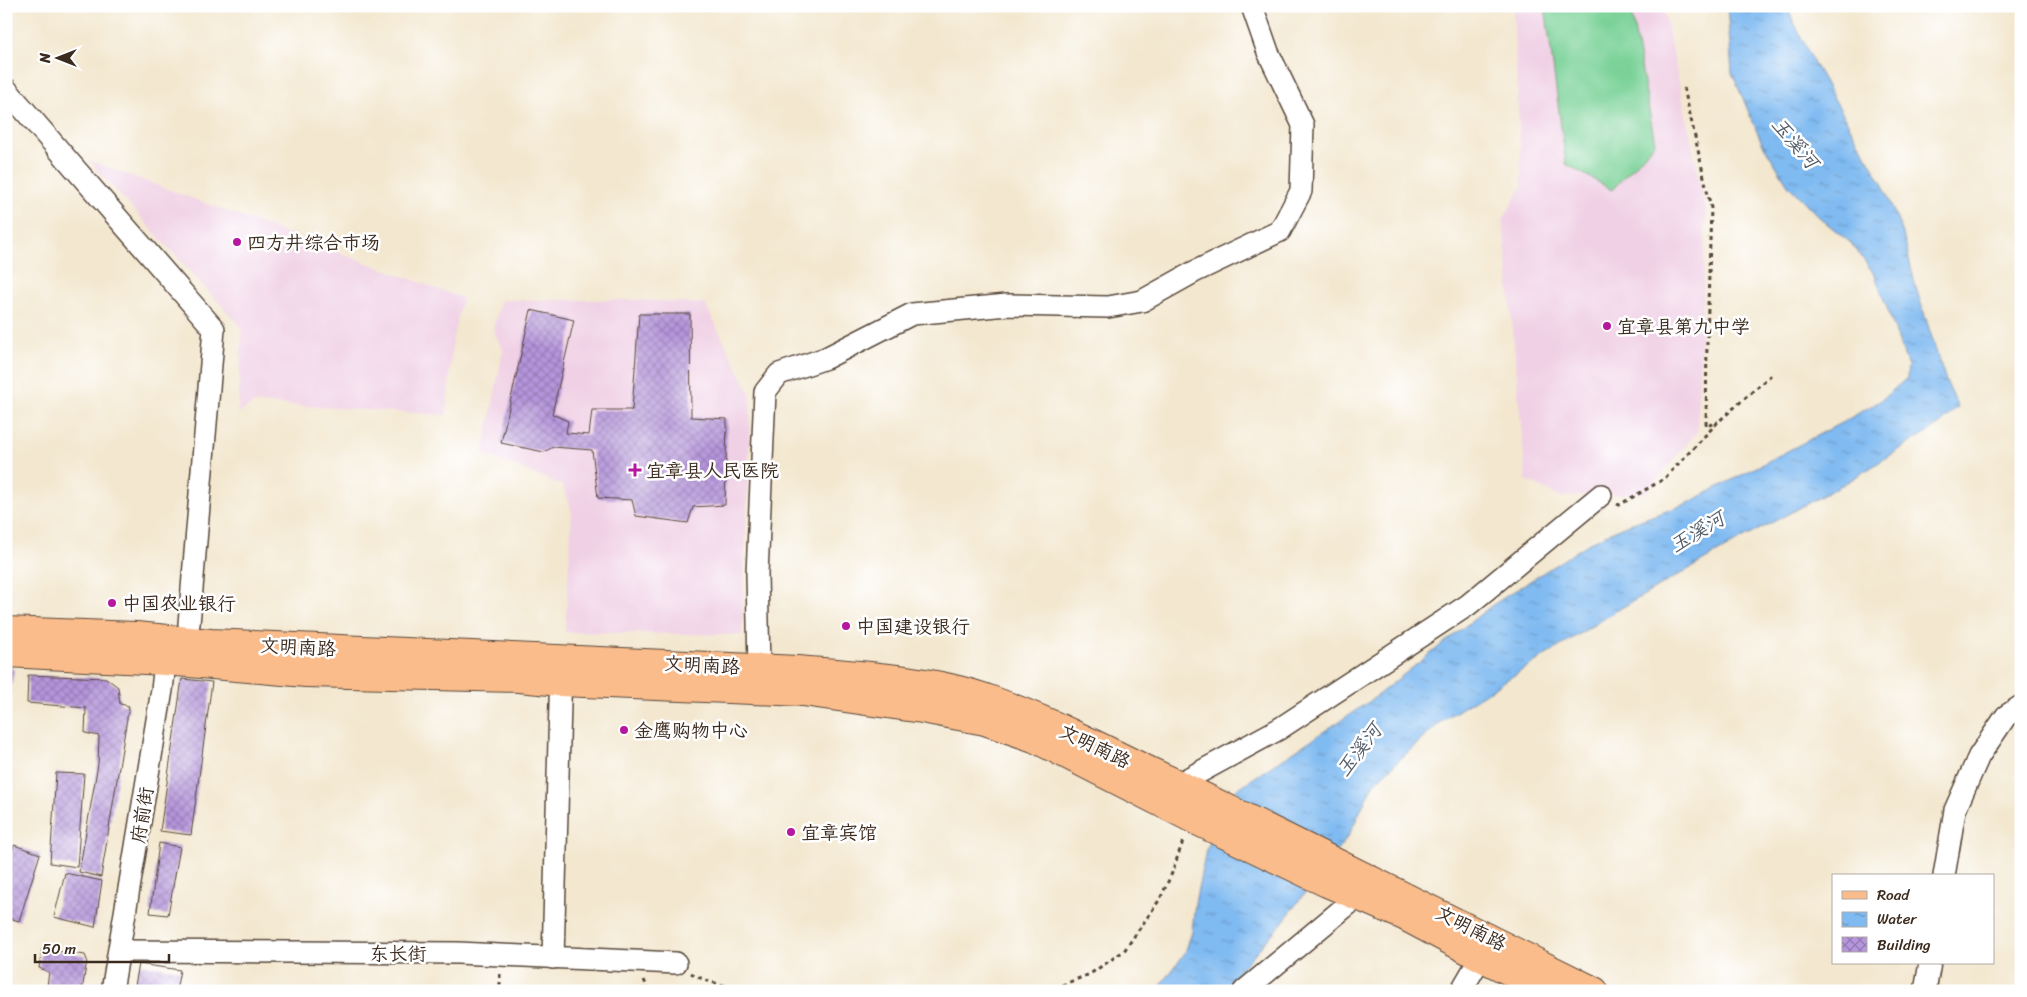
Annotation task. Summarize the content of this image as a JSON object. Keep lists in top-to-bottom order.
{
  "streets": {
    "main road": ["文明南路"],
    "street": ["府前街", "东长街"]
  },
  "crossings": [
    ["文明南路", "府前街"],
    ["府前街", "东长街"]
  ],
  "water": ["玉溪河"],
  "places": {
    "other": [
      "四方井综合市场",
      "宜章县第九中学",
      "中国农业银行",
      "中国建设银行",
      "金鹰购物中心",
      "宜章宾馆"
    ],
    "health": ["宜章县人民医院"]
  },
  "legend": ["Road", "Water", "Building"],
  "scale_bar": "50 m",
  "north": "left"
}
